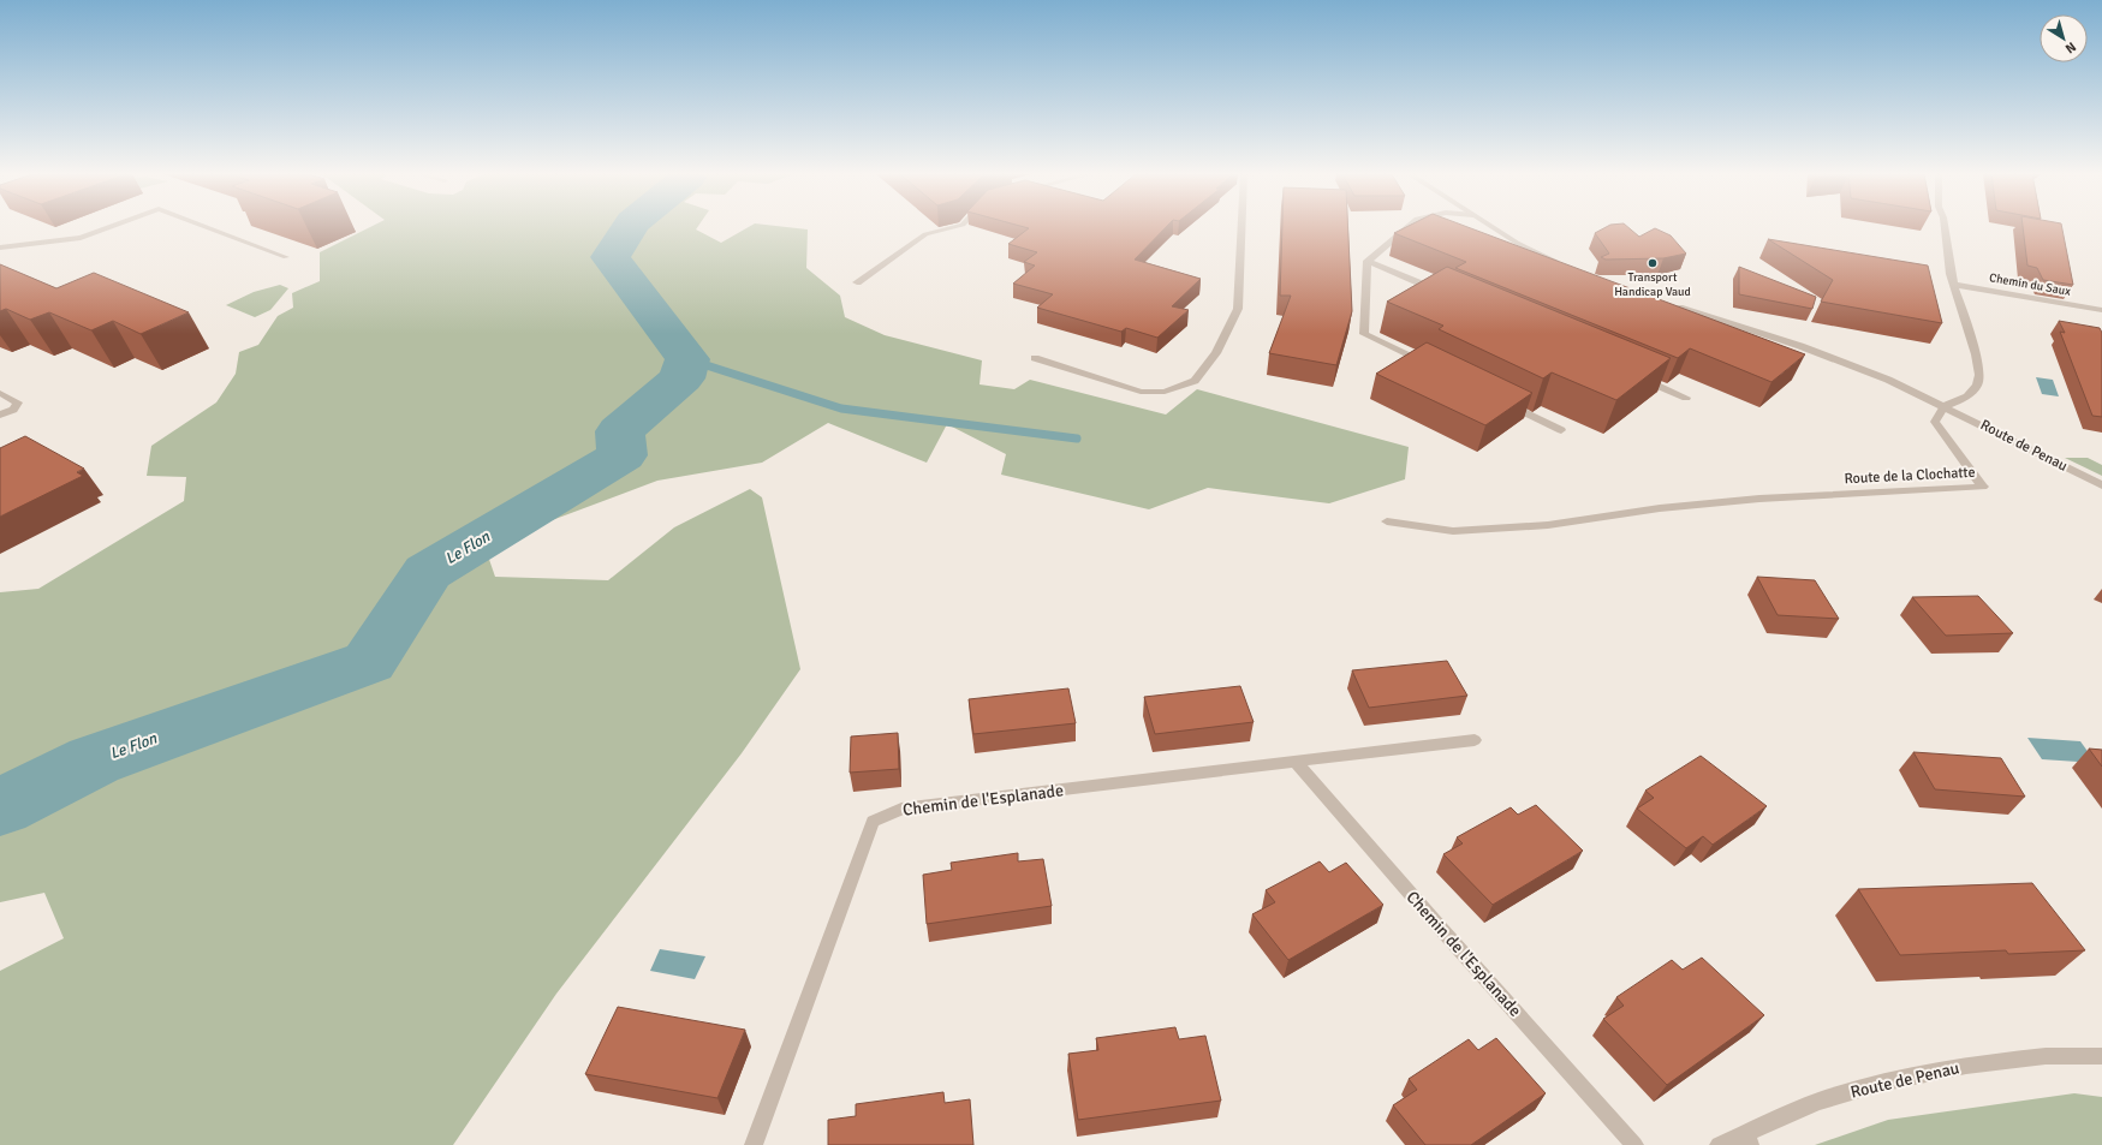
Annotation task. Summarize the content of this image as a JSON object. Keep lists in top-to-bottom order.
{
  "streets": {
    "street": [
      "Chemin du Saux",
      "Route de Penau",
      "Route de la Clochatte",
      "Chemin de l'Esplanade"
    ]
  },
  "crossings": [
    ["Route de Penau", "Route de la Clochatte"]
  ],
  "water": ["Le Flon"],
  "places": ["Transport Handicap Vaud"],
  "north": "bottom right"
}
